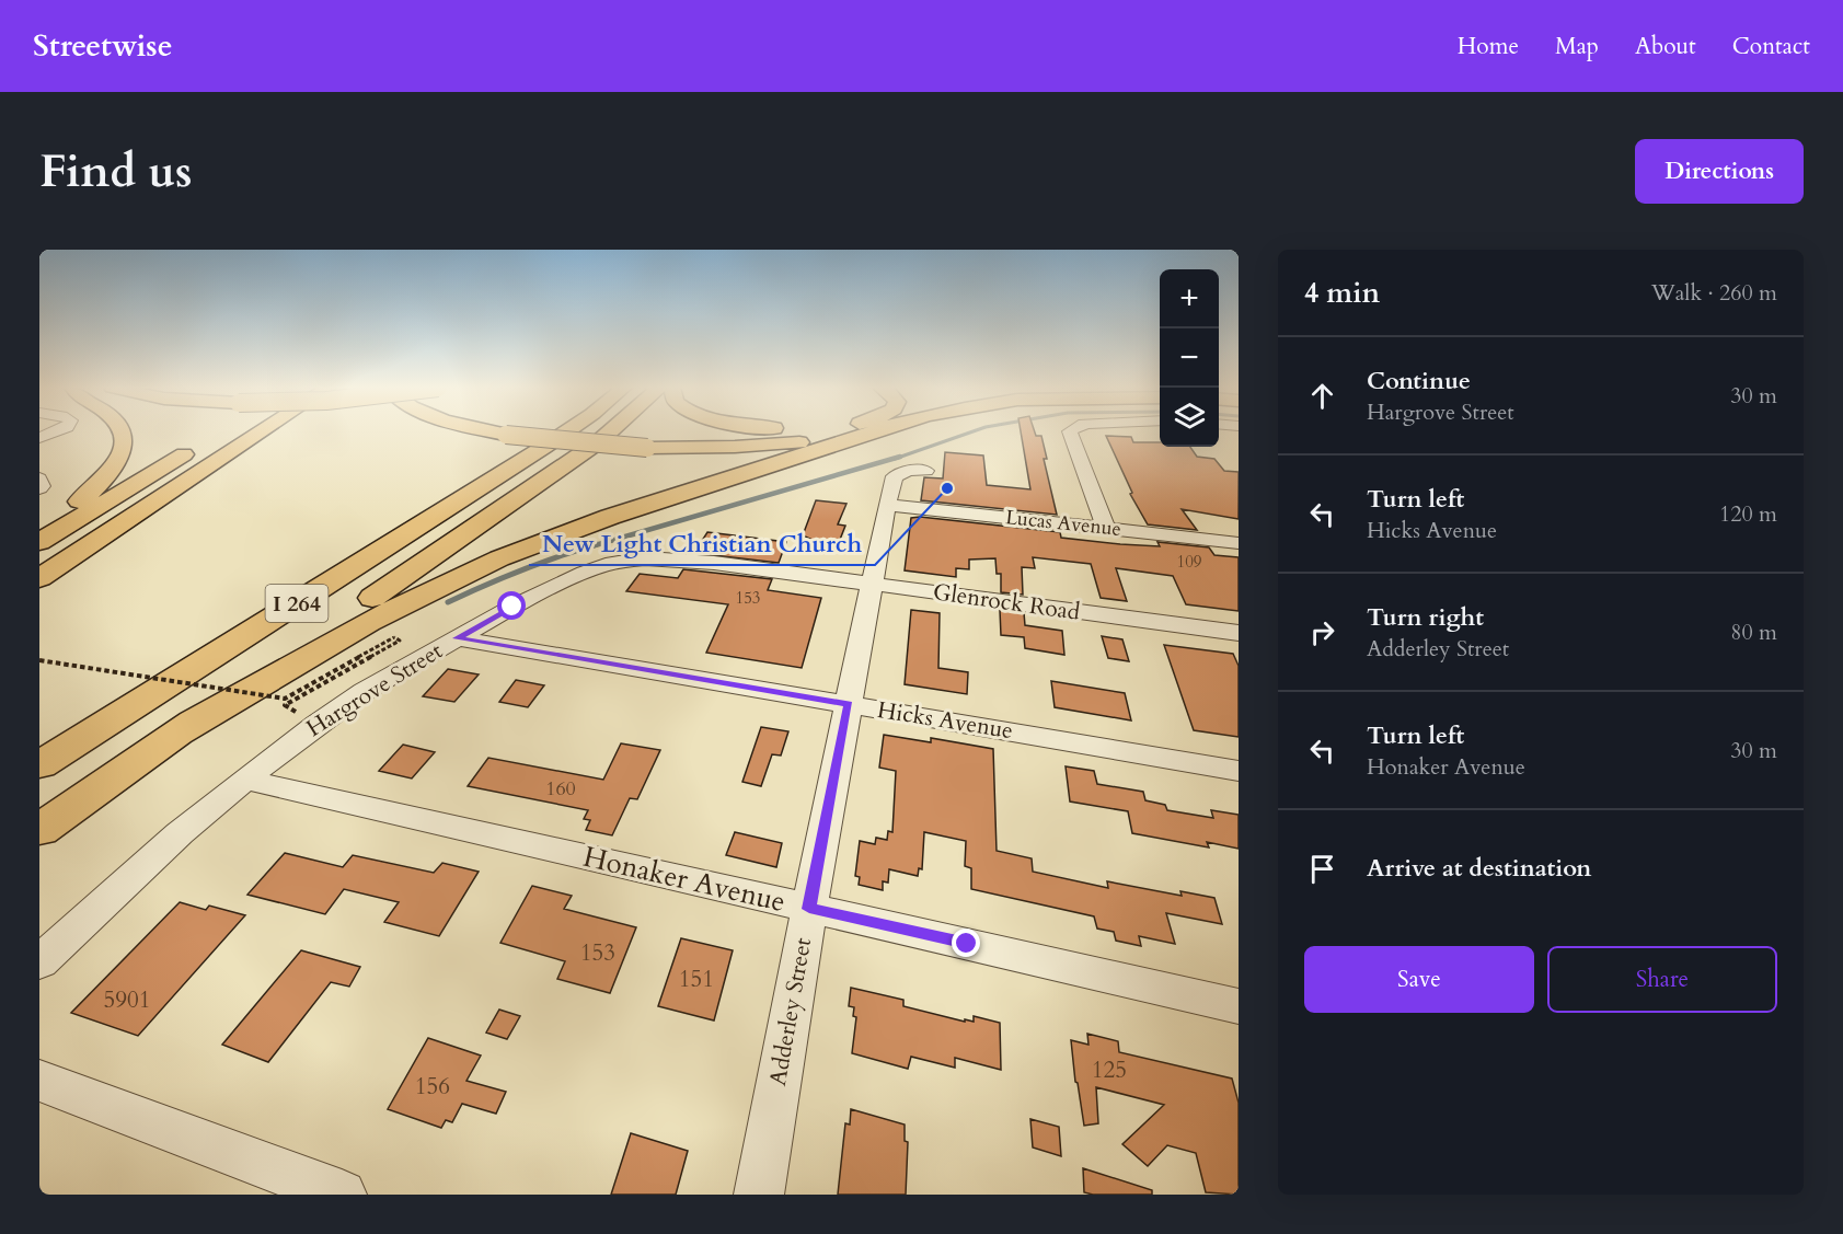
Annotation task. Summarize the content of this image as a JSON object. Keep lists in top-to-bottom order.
{
  "streets": {
    "highway": ["I 264"],
    "street": [
      "Lucas Avenue",
      "Glenrock Road",
      "Hargrove Street",
      "Hicks Avenue",
      "Honaker Avenue",
      "Adderley Street"
    ]
  },
  "crossings": [
    ["Lucas Avenue", "Adderley Street"],
    ["Glenrock Road", "Hargrove Street"],
    ["Glenrock Road", "Adderley Street"],
    ["Hargrove Street", "Hicks Avenue"],
    ["Hargrove Street", "Honaker Avenue"],
    ["Hicks Avenue", "Adderley Street"],
    ["Honaker Avenue", "Adderley Street"]
  ],
  "places": ["New Light Christian Church"],
  "house_numbers": [
    "109",
    "153",
    "160",
    "153",
    "151",
    "5901",
    "125",
    "156"
  ],
  "page": {
    "header": "Streetwise",
    "nav": [
      "Home",
      "Map",
      "About",
      "Contact"
    ],
    "buttons": [
      "Directions",
      ["Save", "Share"]
    ],
    "title": "Find us",
    "heading": ["4 min", "Walk · 260 m"],
    "map_buttons": ["+", "−"],
    "list": [
      ["Continue", "Hargrove Street", "30 m"],
      ["Turn left", "Hicks Avenue", "120 m"],
      ["Turn right", "Adderley Street", "80 m"],
      ["Turn left", "Honaker Avenue", "30 m"],
      "Arrive at destination"
    ]
  }
}
